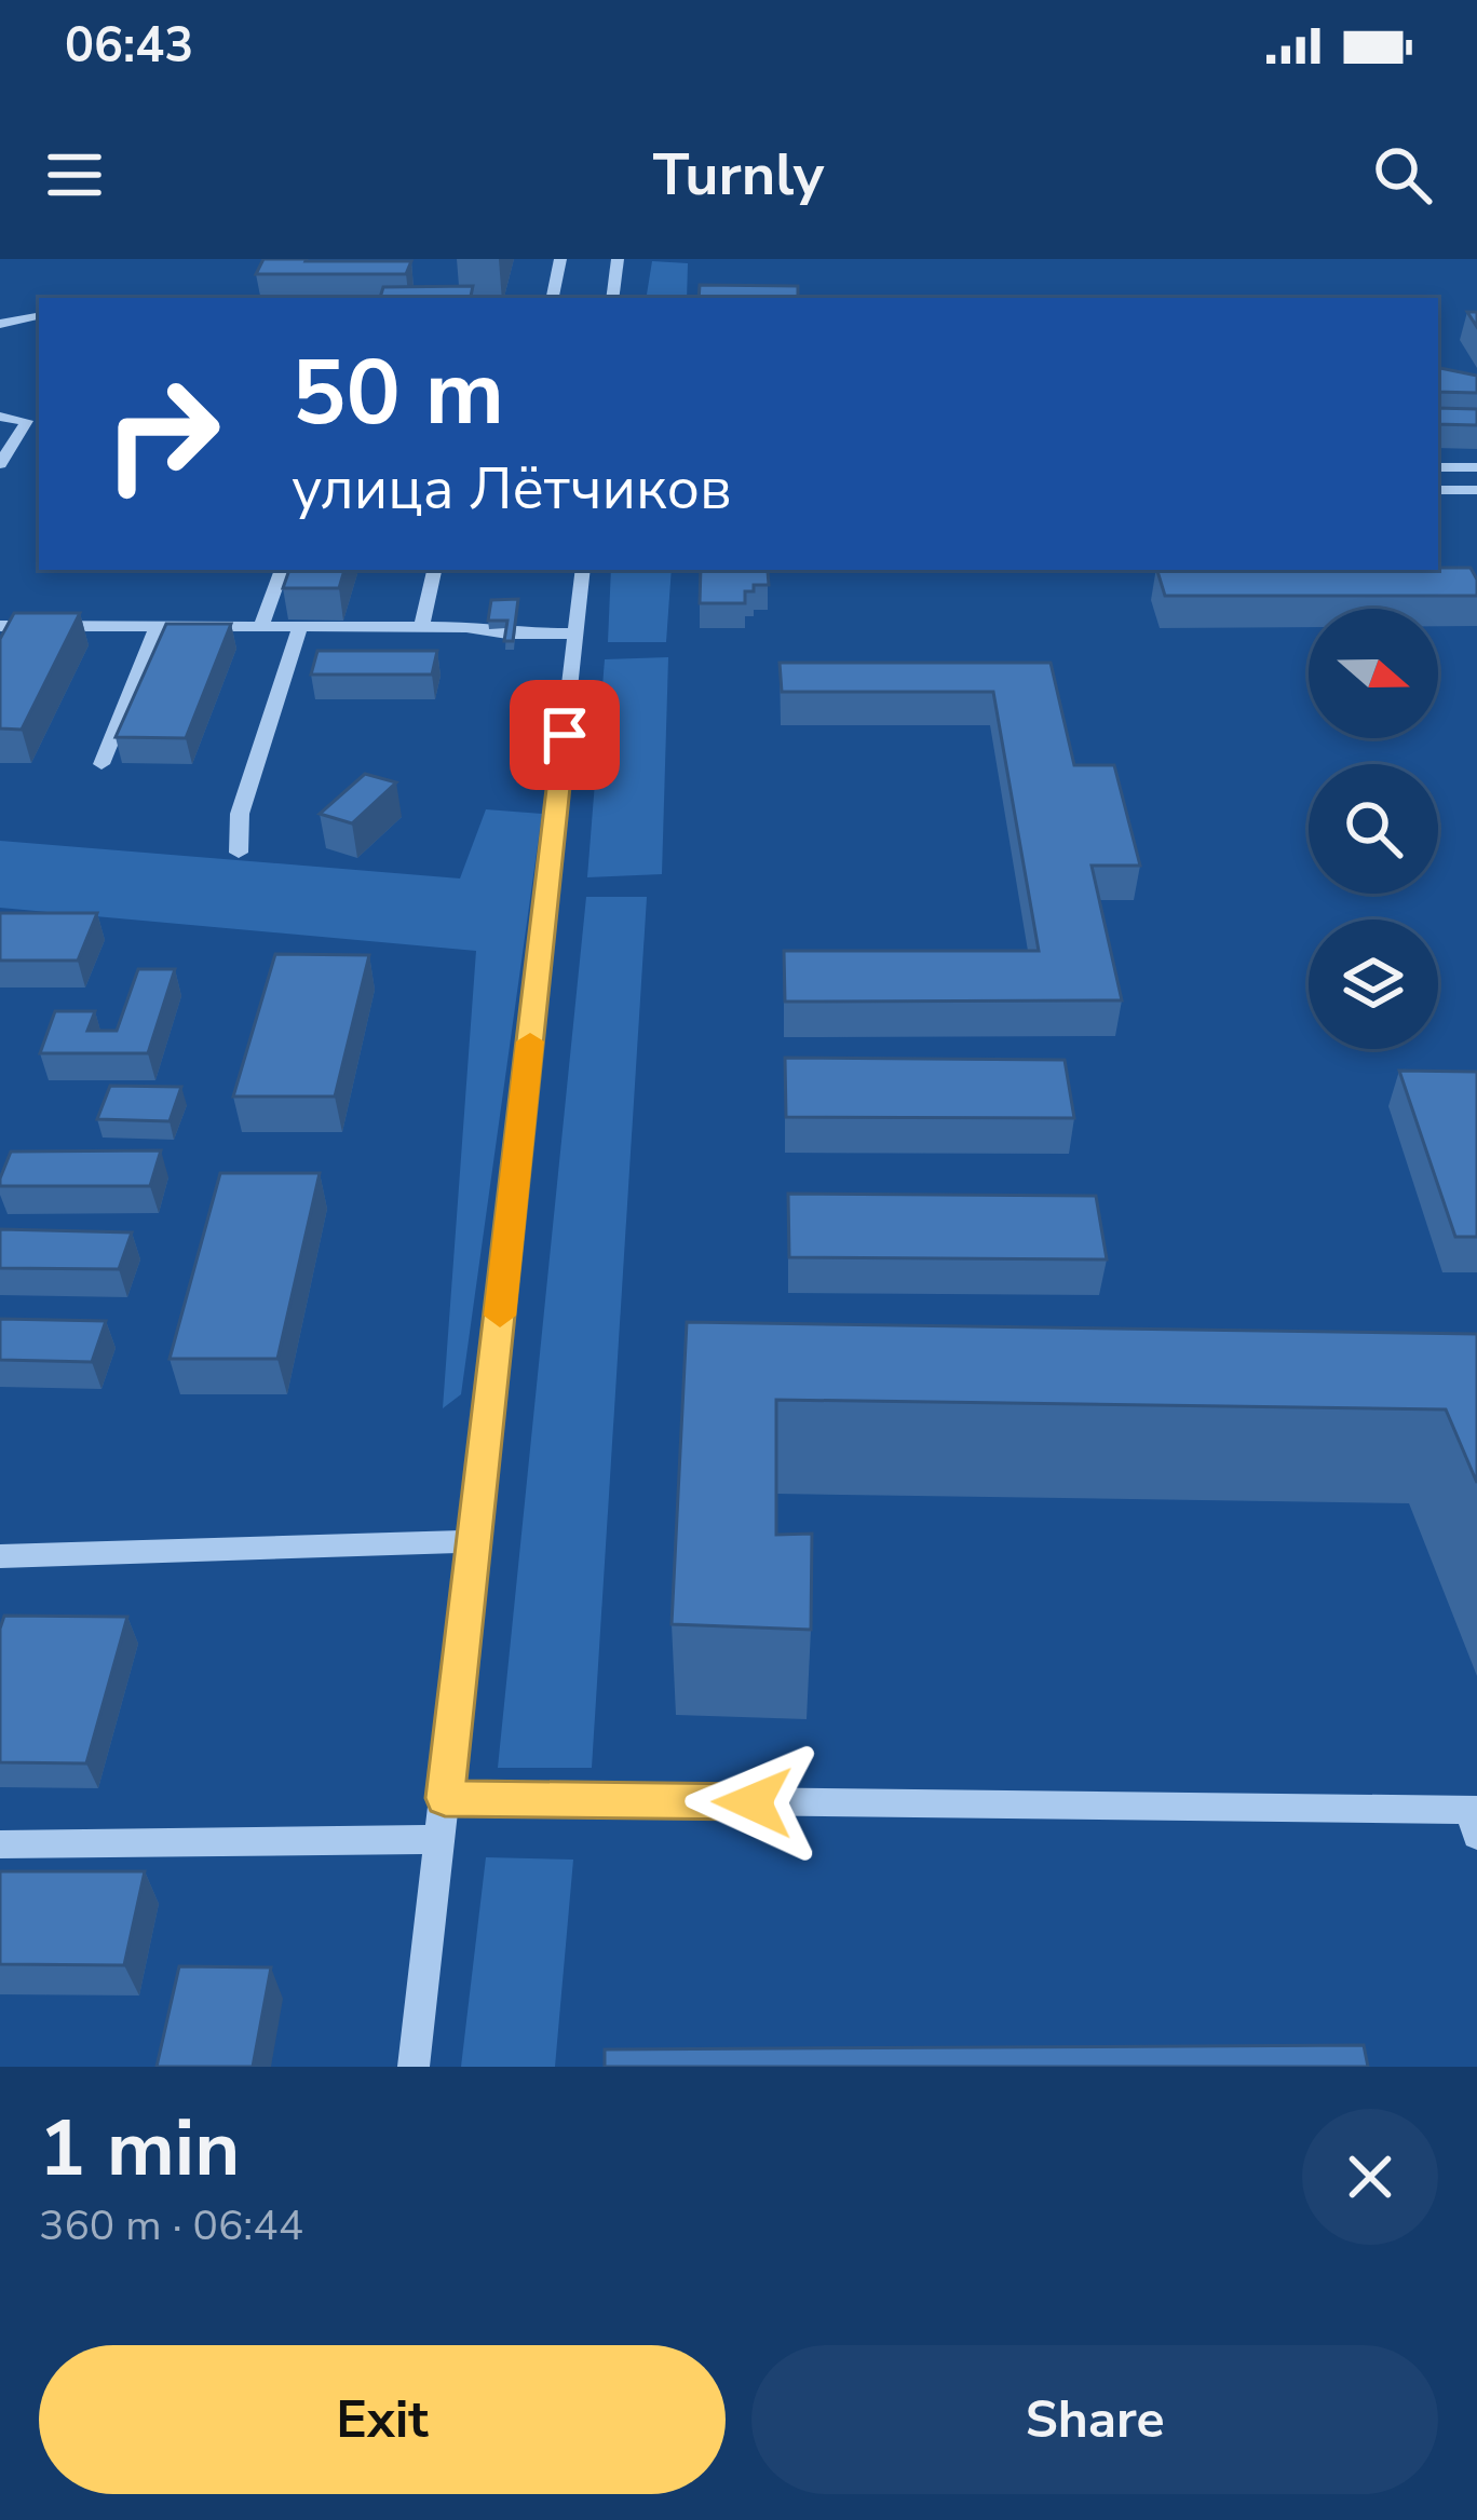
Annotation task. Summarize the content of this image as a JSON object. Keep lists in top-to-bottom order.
{
  "north": "right",
  "page": {
    "status": "06:43",
    "header": "Turnly",
    "turn": ["50 m", "улица Лётчиков"],
    "heading": ["1 min", "360 m · 06:44"],
    "buttons": ["Exit", "Share"]
  }
}
